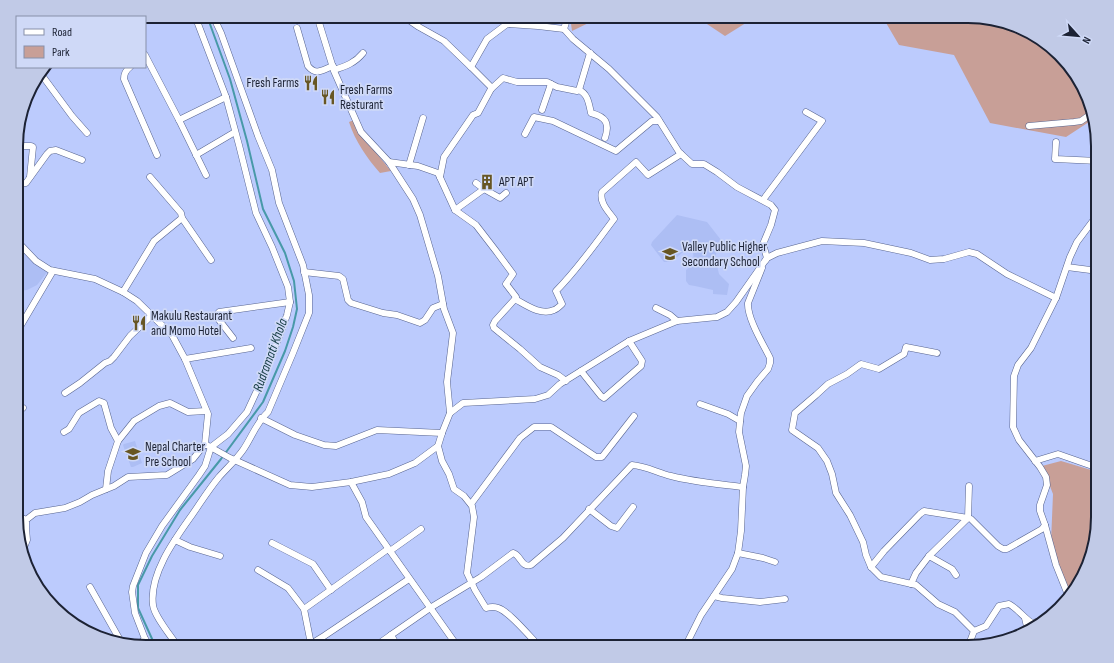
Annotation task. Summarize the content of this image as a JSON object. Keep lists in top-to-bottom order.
{
  "water": ["Rudramati Khola"],
  "places": {
    "restaurant": ["Fresh Farms", "Fresh Farms Resturant", "Makulu Restaurant and Momo Hotel"],
    "building": ["APT APT"],
    "school or university": ["Valley Public Higher Secondary School", "Nepal Charter Pre School"]
  },
  "legend": ["Road", "Park"],
  "north": "bottom right"
}
